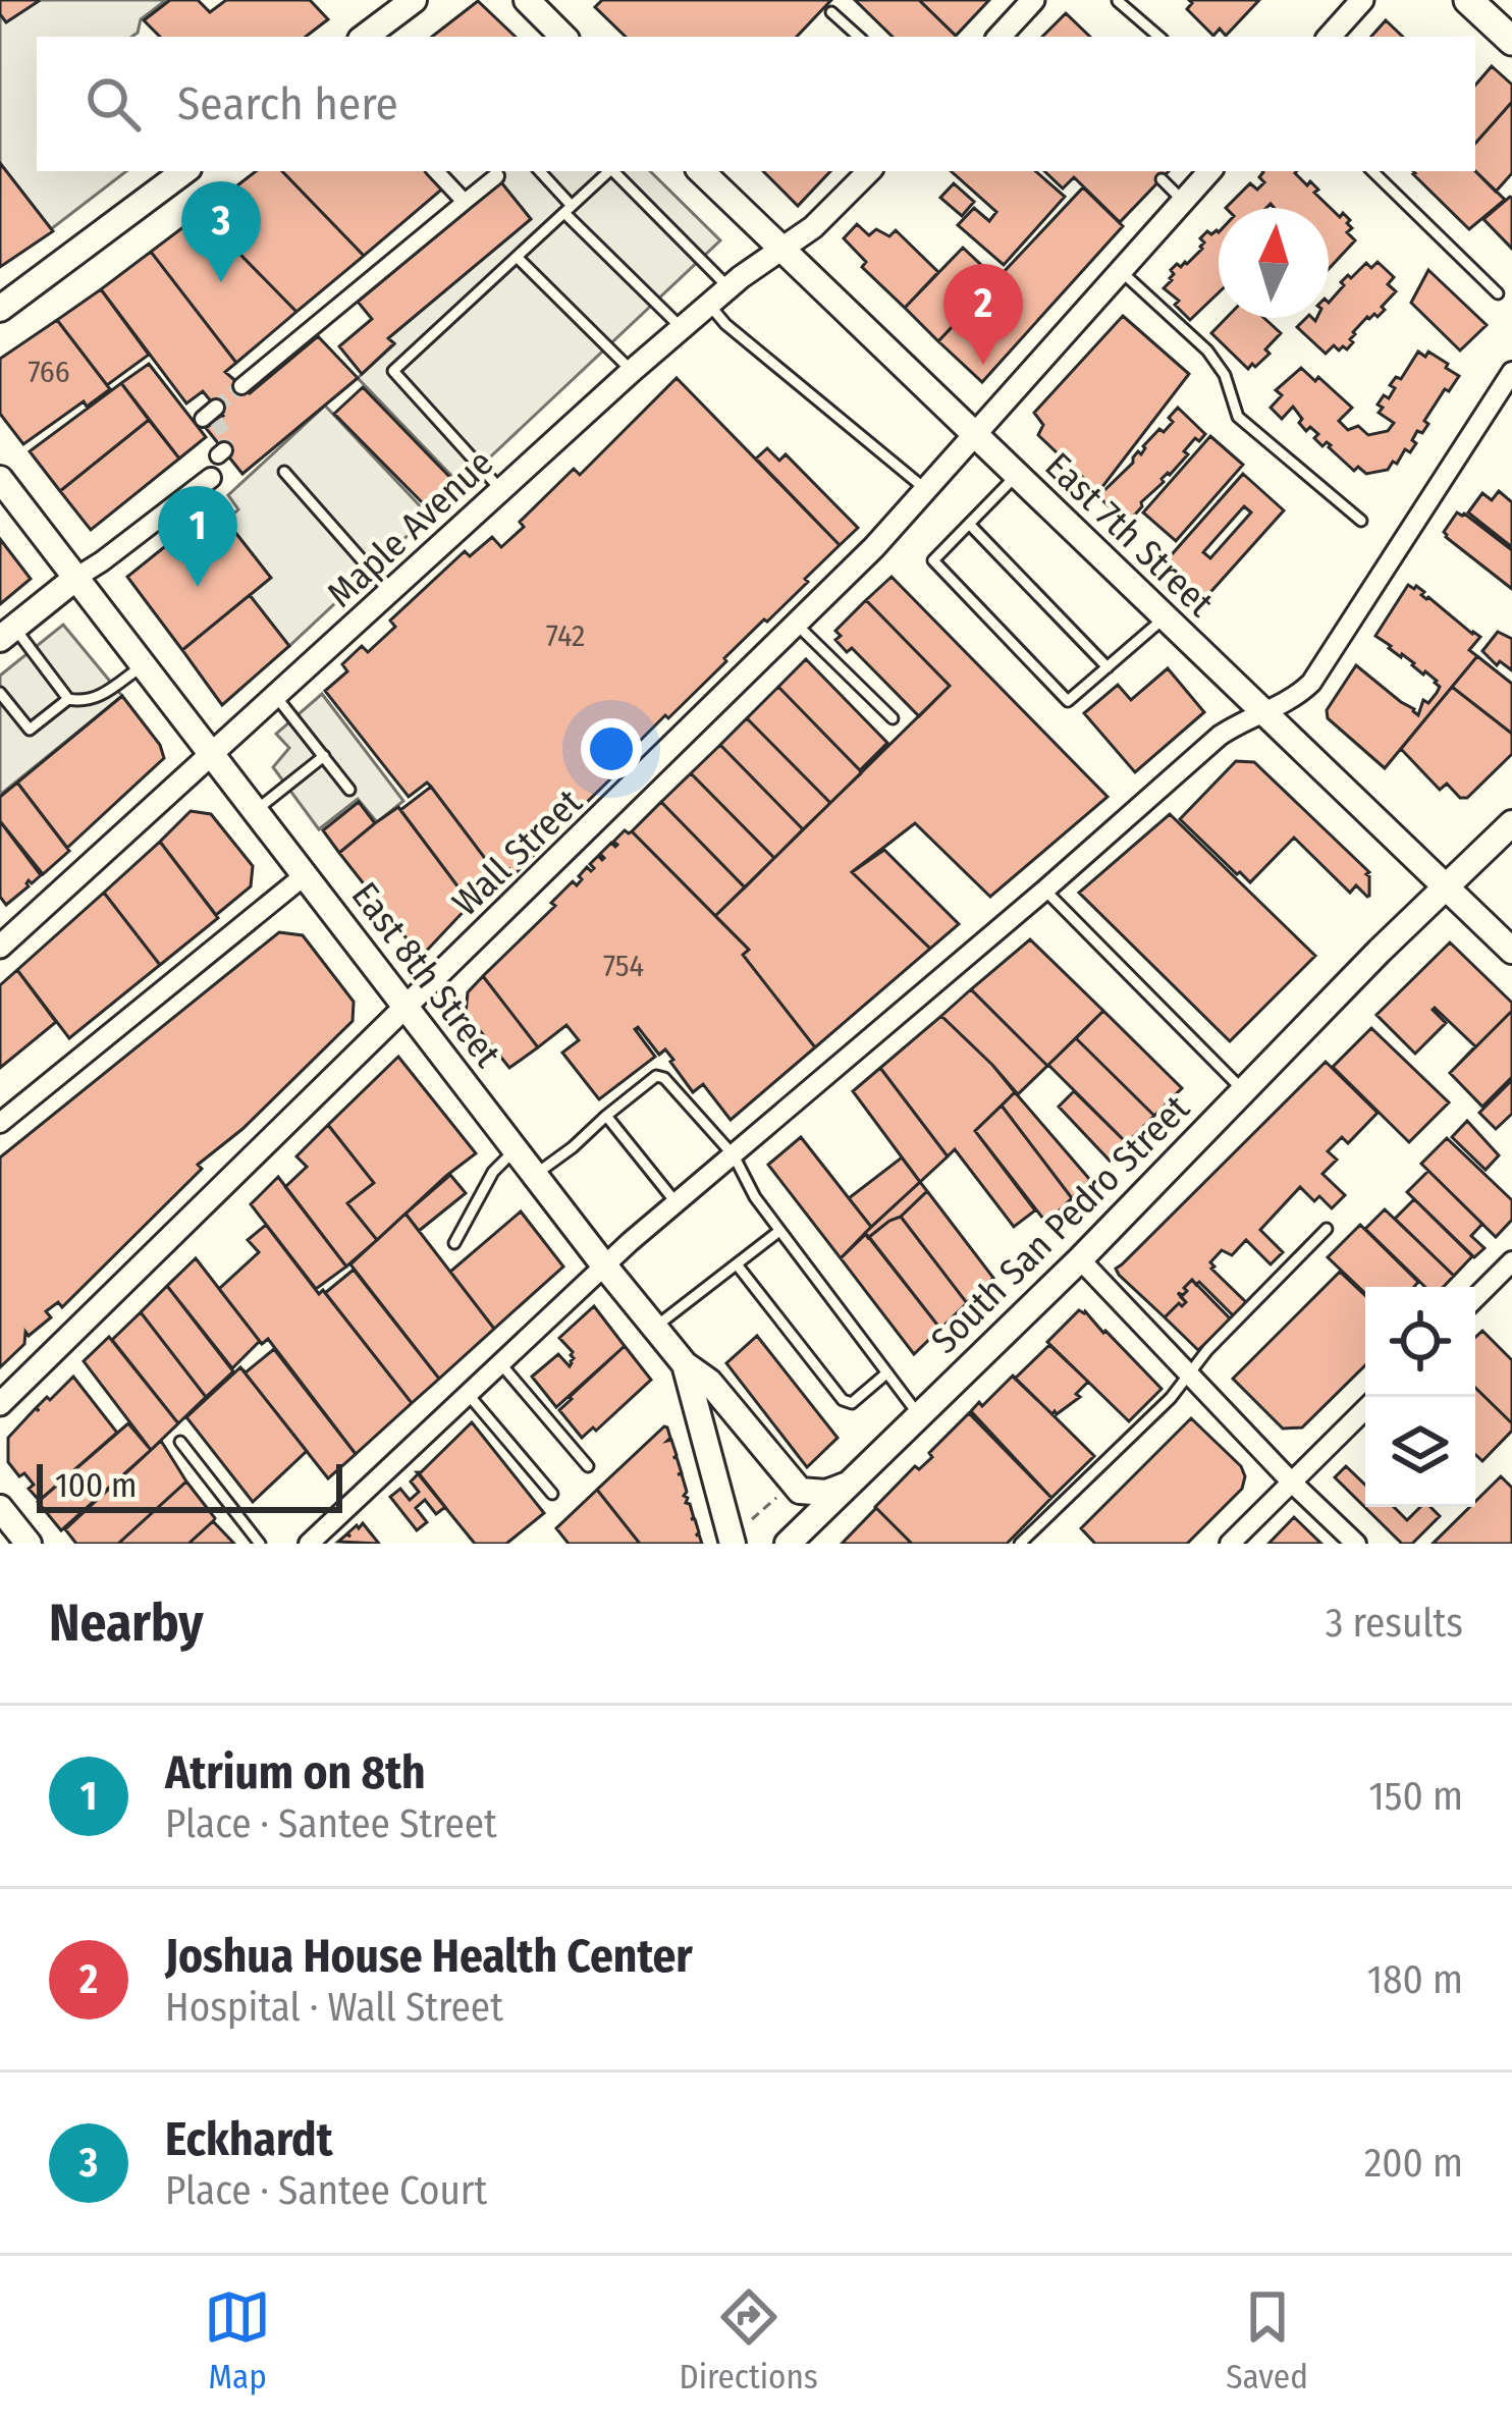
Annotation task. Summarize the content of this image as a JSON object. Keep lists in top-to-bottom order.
{
  "streets": {
    "main road": ["East 7th Street", "East 8th Street", "South San Pedro Street"],
    "street": ["Maple Avenue", "Wall Street"]
  },
  "crossings": [
    ["Maple Avenue", "East 7th Street"],
    ["Maple Avenue", "East 8th Street"],
    ["East 7th Street", "Wall Street"],
    ["East 7th Street", "South San Pedro Street"],
    ["Wall Street", "East 8th Street"]
  ],
  "house_numbers": ["766", "742", "754"],
  "scale_bar": "100 m",
  "north": "top",
  "page": {
    "search": "Search here",
    "pins": ["3", "2", "1"],
    "scale": "100 m",
    "heading": ["Nearby", "3 results"],
    "list": [
      {
        "mark": "1",
        "name": "Atrium on 8th",
        "note": "Place · Santee Street",
        "value": "150 m"
      },
      {
        "mark": "2",
        "name": "Joshua House Health Center",
        "note": "Hospital · Wall Street",
        "value": "180 m"
      },
      {
        "mark": "3",
        "name": "Eckhardt",
        "note": "Place · Santee Court",
        "value": "200 m"
      }
    ],
    "nav": ["Map", "Directions", "Saved"]
  }
}
